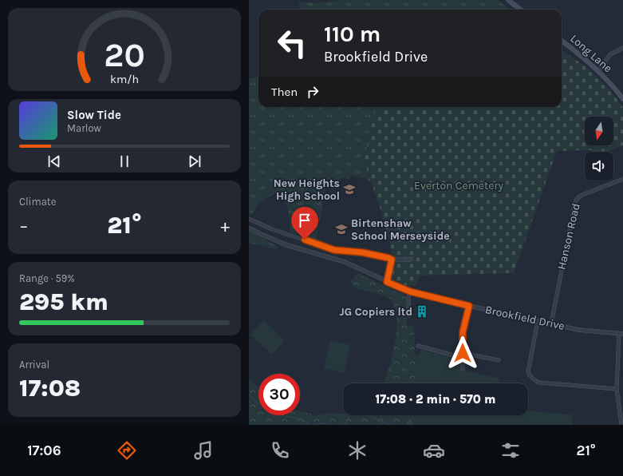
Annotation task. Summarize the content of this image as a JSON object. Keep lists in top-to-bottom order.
{
  "streets": {
    "main road": ["Long Lane"],
    "street": ["Hanson Road", "Brookfield Drive"]
  },
  "crossings": [
    ["Hanson Road", "Brookfield Drive"]
  ],
  "parks": ["Everton Cemetery"],
  "places": {
    "school or university": ["New Heights High School", "Birtenshaw School Merseyside"],
    "building": ["JG Copiers ltd"]
  },
  "north": "bottom",
  "page": {
    "turn": ["110 m", "Brookfield Drive"],
    "then": "Then",
    "song": ["Slow Tide", "Marlow"],
    "tile": [
      "Climate",
      ["Range · 59%", "295 km"],
      ["Arrival", "17:08"]
    ],
    "heat": ["−", "21°", "+"],
    "limit": "30",
    "trip": "17:08 · 2 min · 570 m",
    "tabs": ["17:06", "21°"],
    "gauge": ["20", "km/h"]
  }
}
